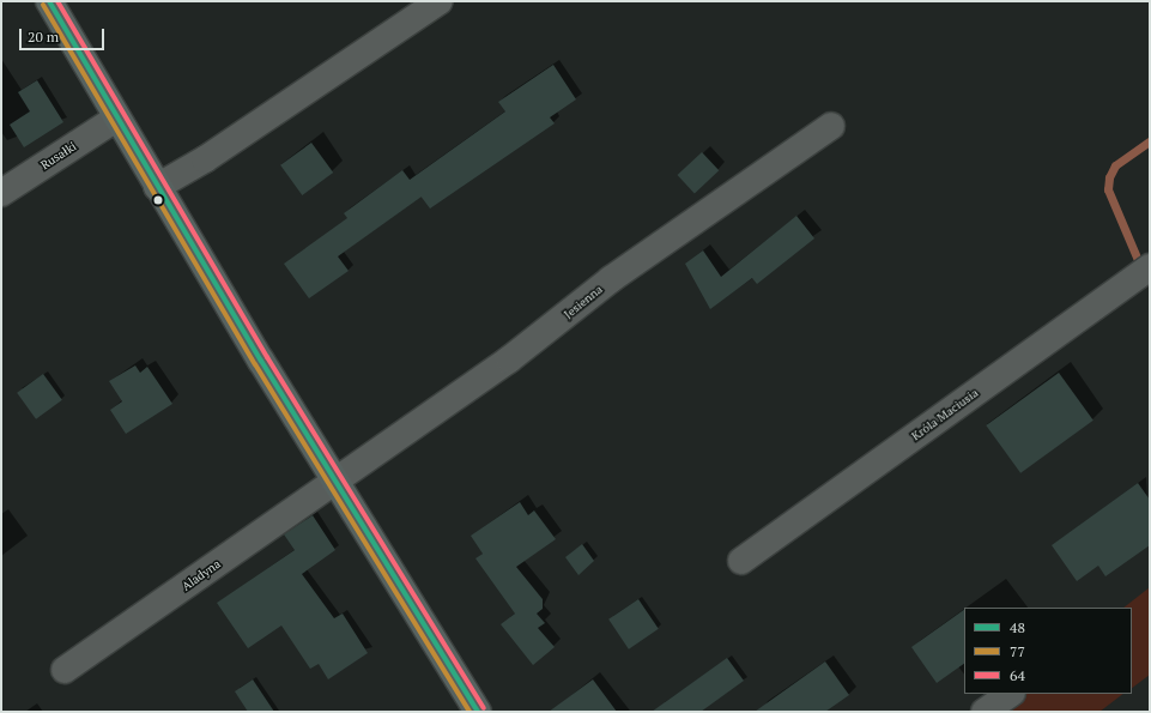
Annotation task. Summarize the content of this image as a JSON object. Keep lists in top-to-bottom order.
{
  "streets": {
    "street": [
      "Rusałki",
      "Jesienna",
      "Króla Maciusia",
      "Aladyna"
    ]
  },
  "crossings": [
    ["Jesienna", "Aladyna"]
  ],
  "lines": ["transit line 48", "transit line 64", "transit line 77"],
  "legend": ["48", "77", "64"],
  "scale_bar": "20 m"
}
